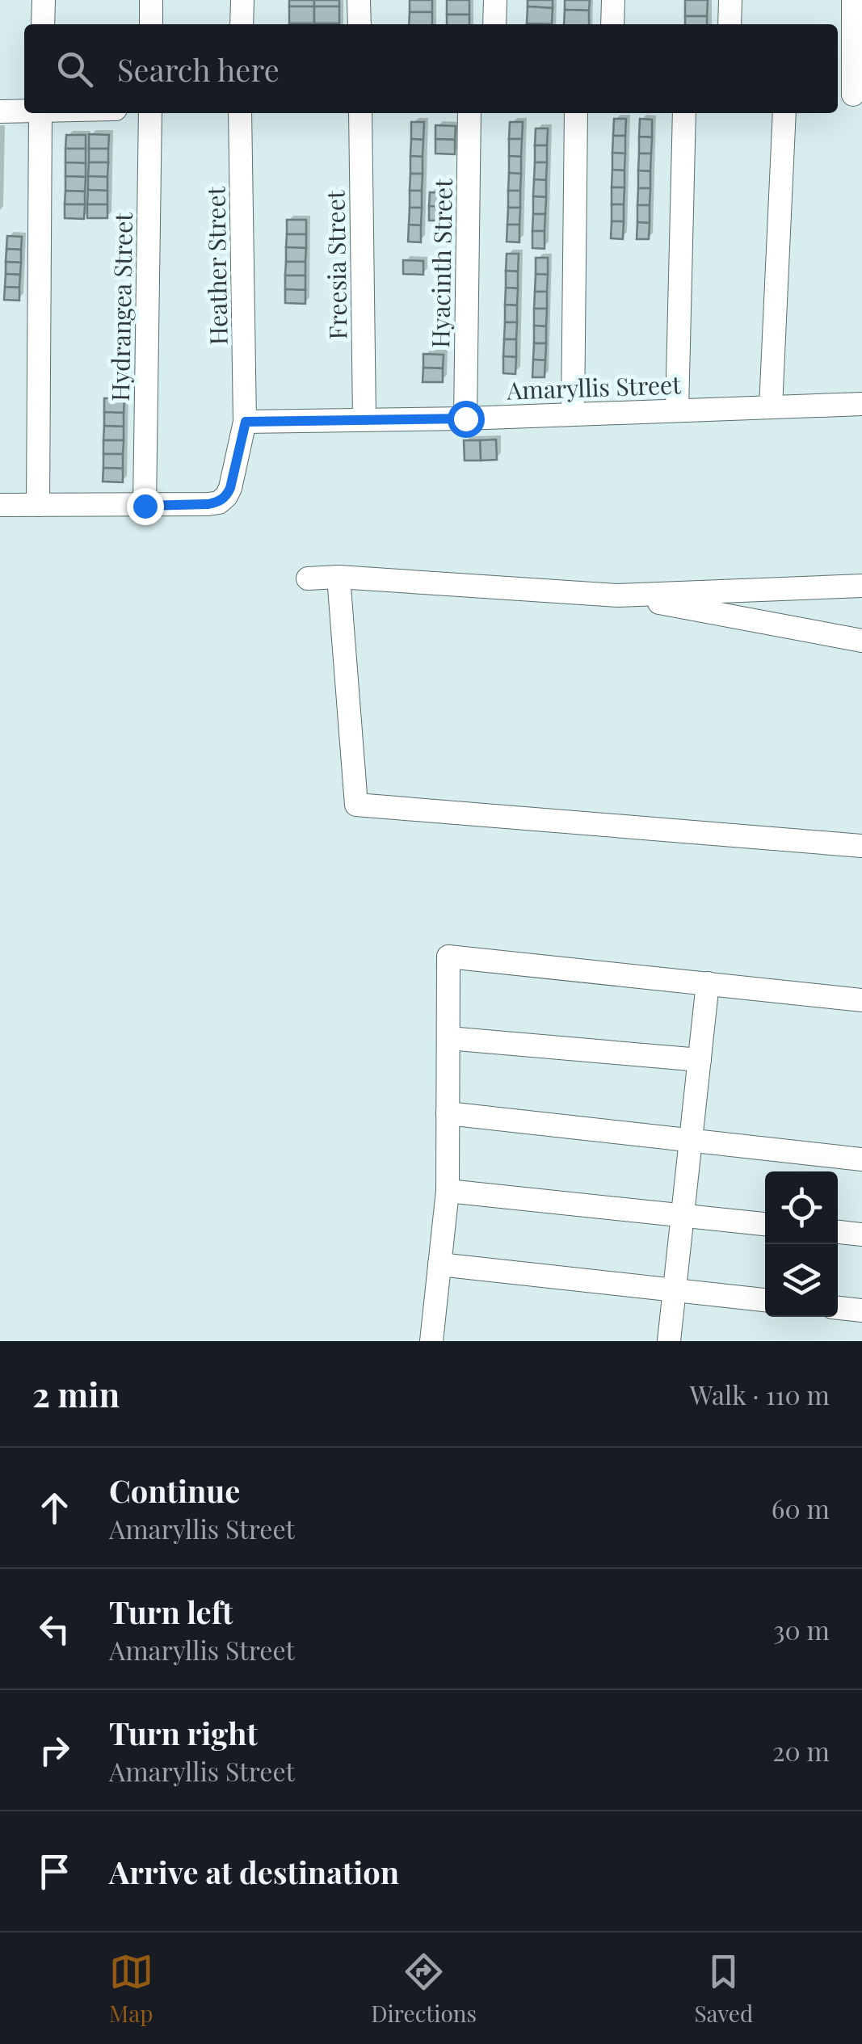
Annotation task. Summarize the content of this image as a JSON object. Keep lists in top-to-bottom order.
{
  "streets": {
    "street": [
      "Hyacinth Street",
      "Freesia Street",
      "Heather Street",
      "Hydrangea Street",
      "Amaryllis Street"
    ]
  },
  "crossings": [
    ["Hyacinth Street", "Amaryllis Street"],
    ["Freesia Street", "Amaryllis Street"],
    ["Heather Street", "Amaryllis Street"]
  ],
  "page": {
    "search": "Search here",
    "heading": ["2 min", "Walk · 110 m"],
    "list": [
      ["Continue", "Amaryllis Street", "60 m"],
      ["Turn left", "Amaryllis Street", "30 m"],
      ["Turn right", "Amaryllis Street", "20 m"],
      "Arrive at destination"
    ],
    "nav": ["Map", "Directions", "Saved"]
  }
}
